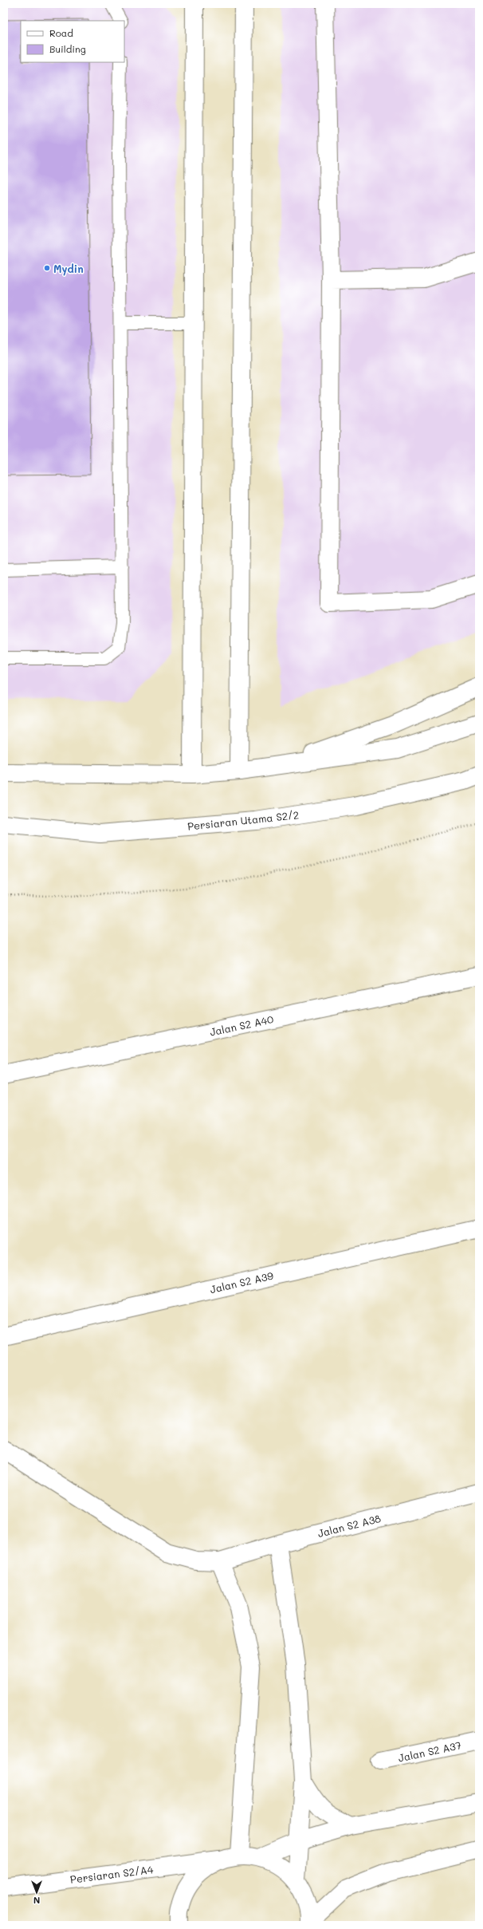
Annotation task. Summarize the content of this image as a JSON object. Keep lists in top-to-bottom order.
{
  "streets": {
    "street": [
      "Persiaran Utama S2/2",
      "Jalan S2 A40",
      "Jalan S2 A39",
      "Jalan S2 A38",
      "Jalan S2 A37",
      "Persiaran S2/A4"
    ]
  },
  "places": ["Mydin"],
  "legend": ["Road", "Building"],
  "north": "bottom"
}
